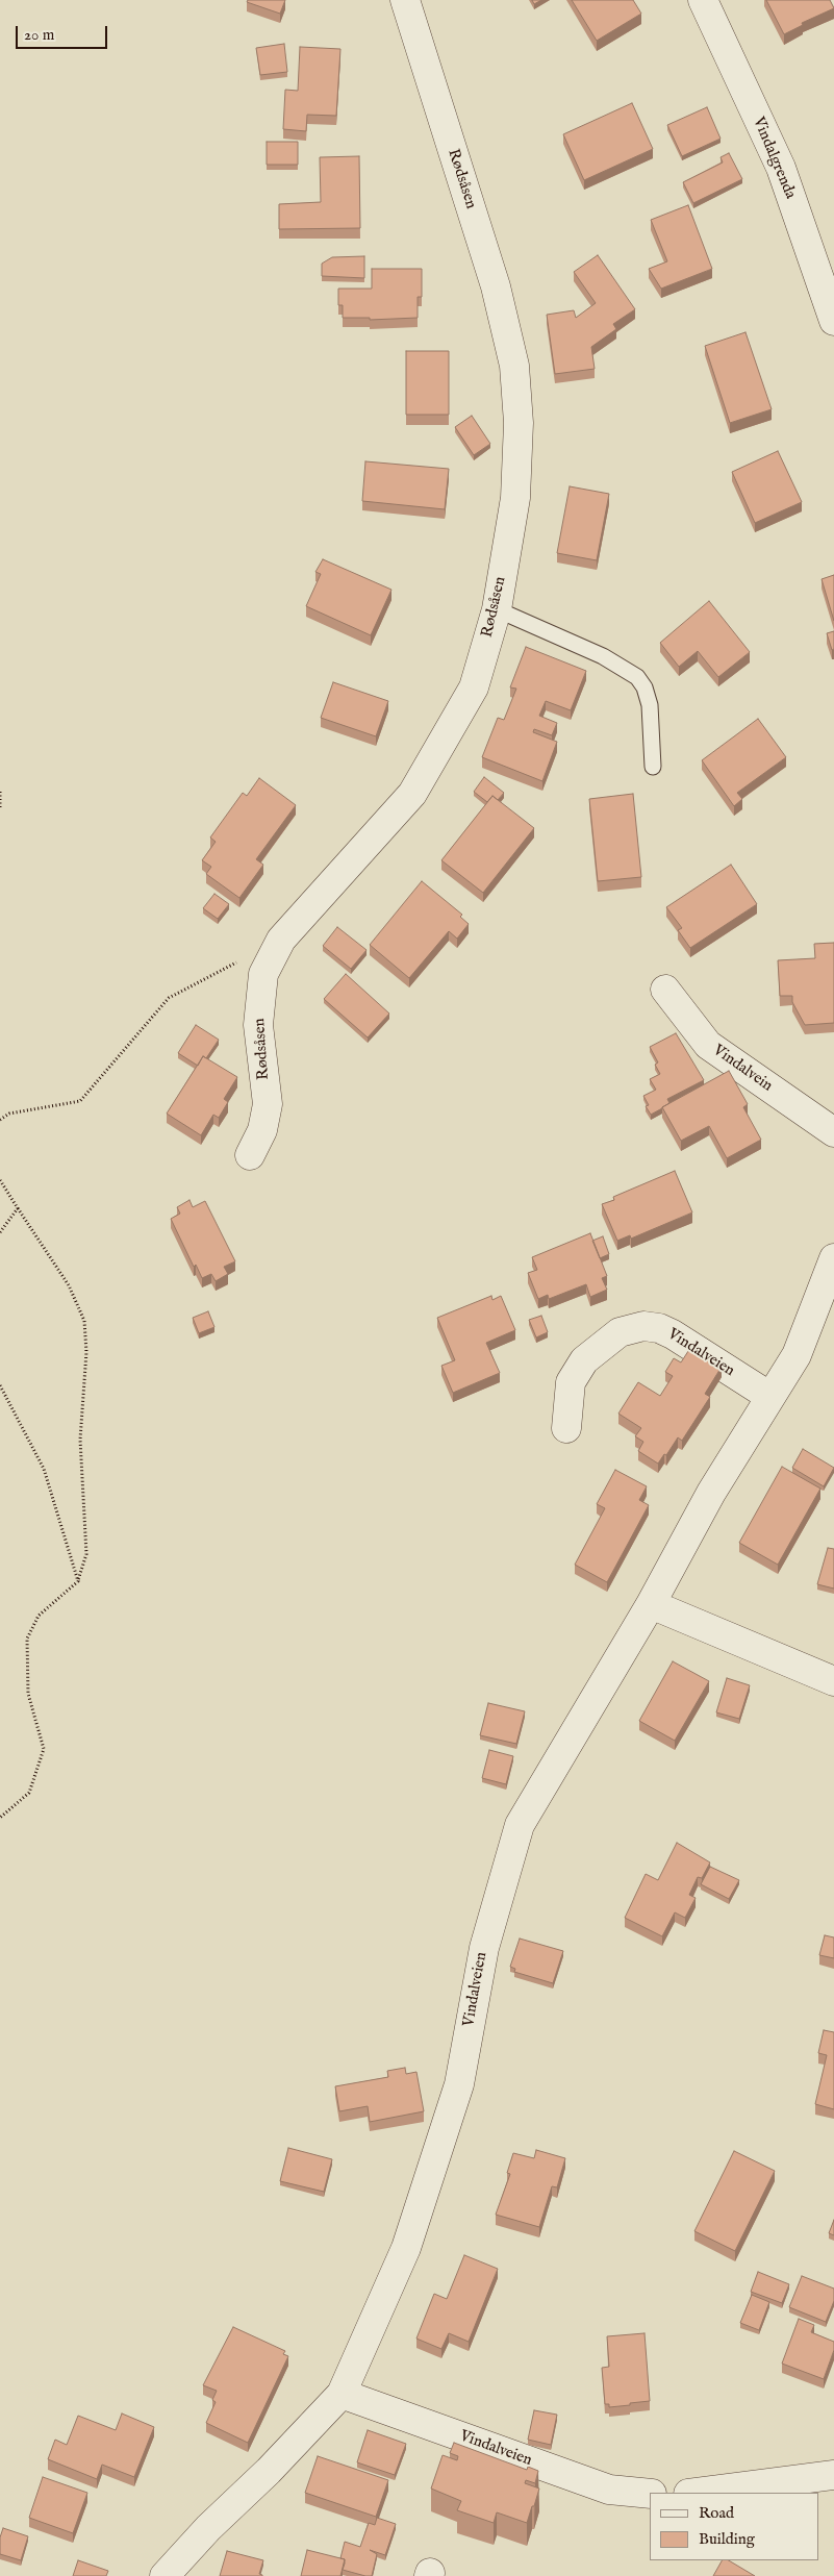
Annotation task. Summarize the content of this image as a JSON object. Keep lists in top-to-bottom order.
{
  "streets": {
    "street": [
      "Vindalgrenda",
      "Rødsåsen",
      "Vindalvein",
      "Vindalveien"
    ]
  },
  "legend": ["Road", "Building"],
  "scale_bar": "20 m"
}
